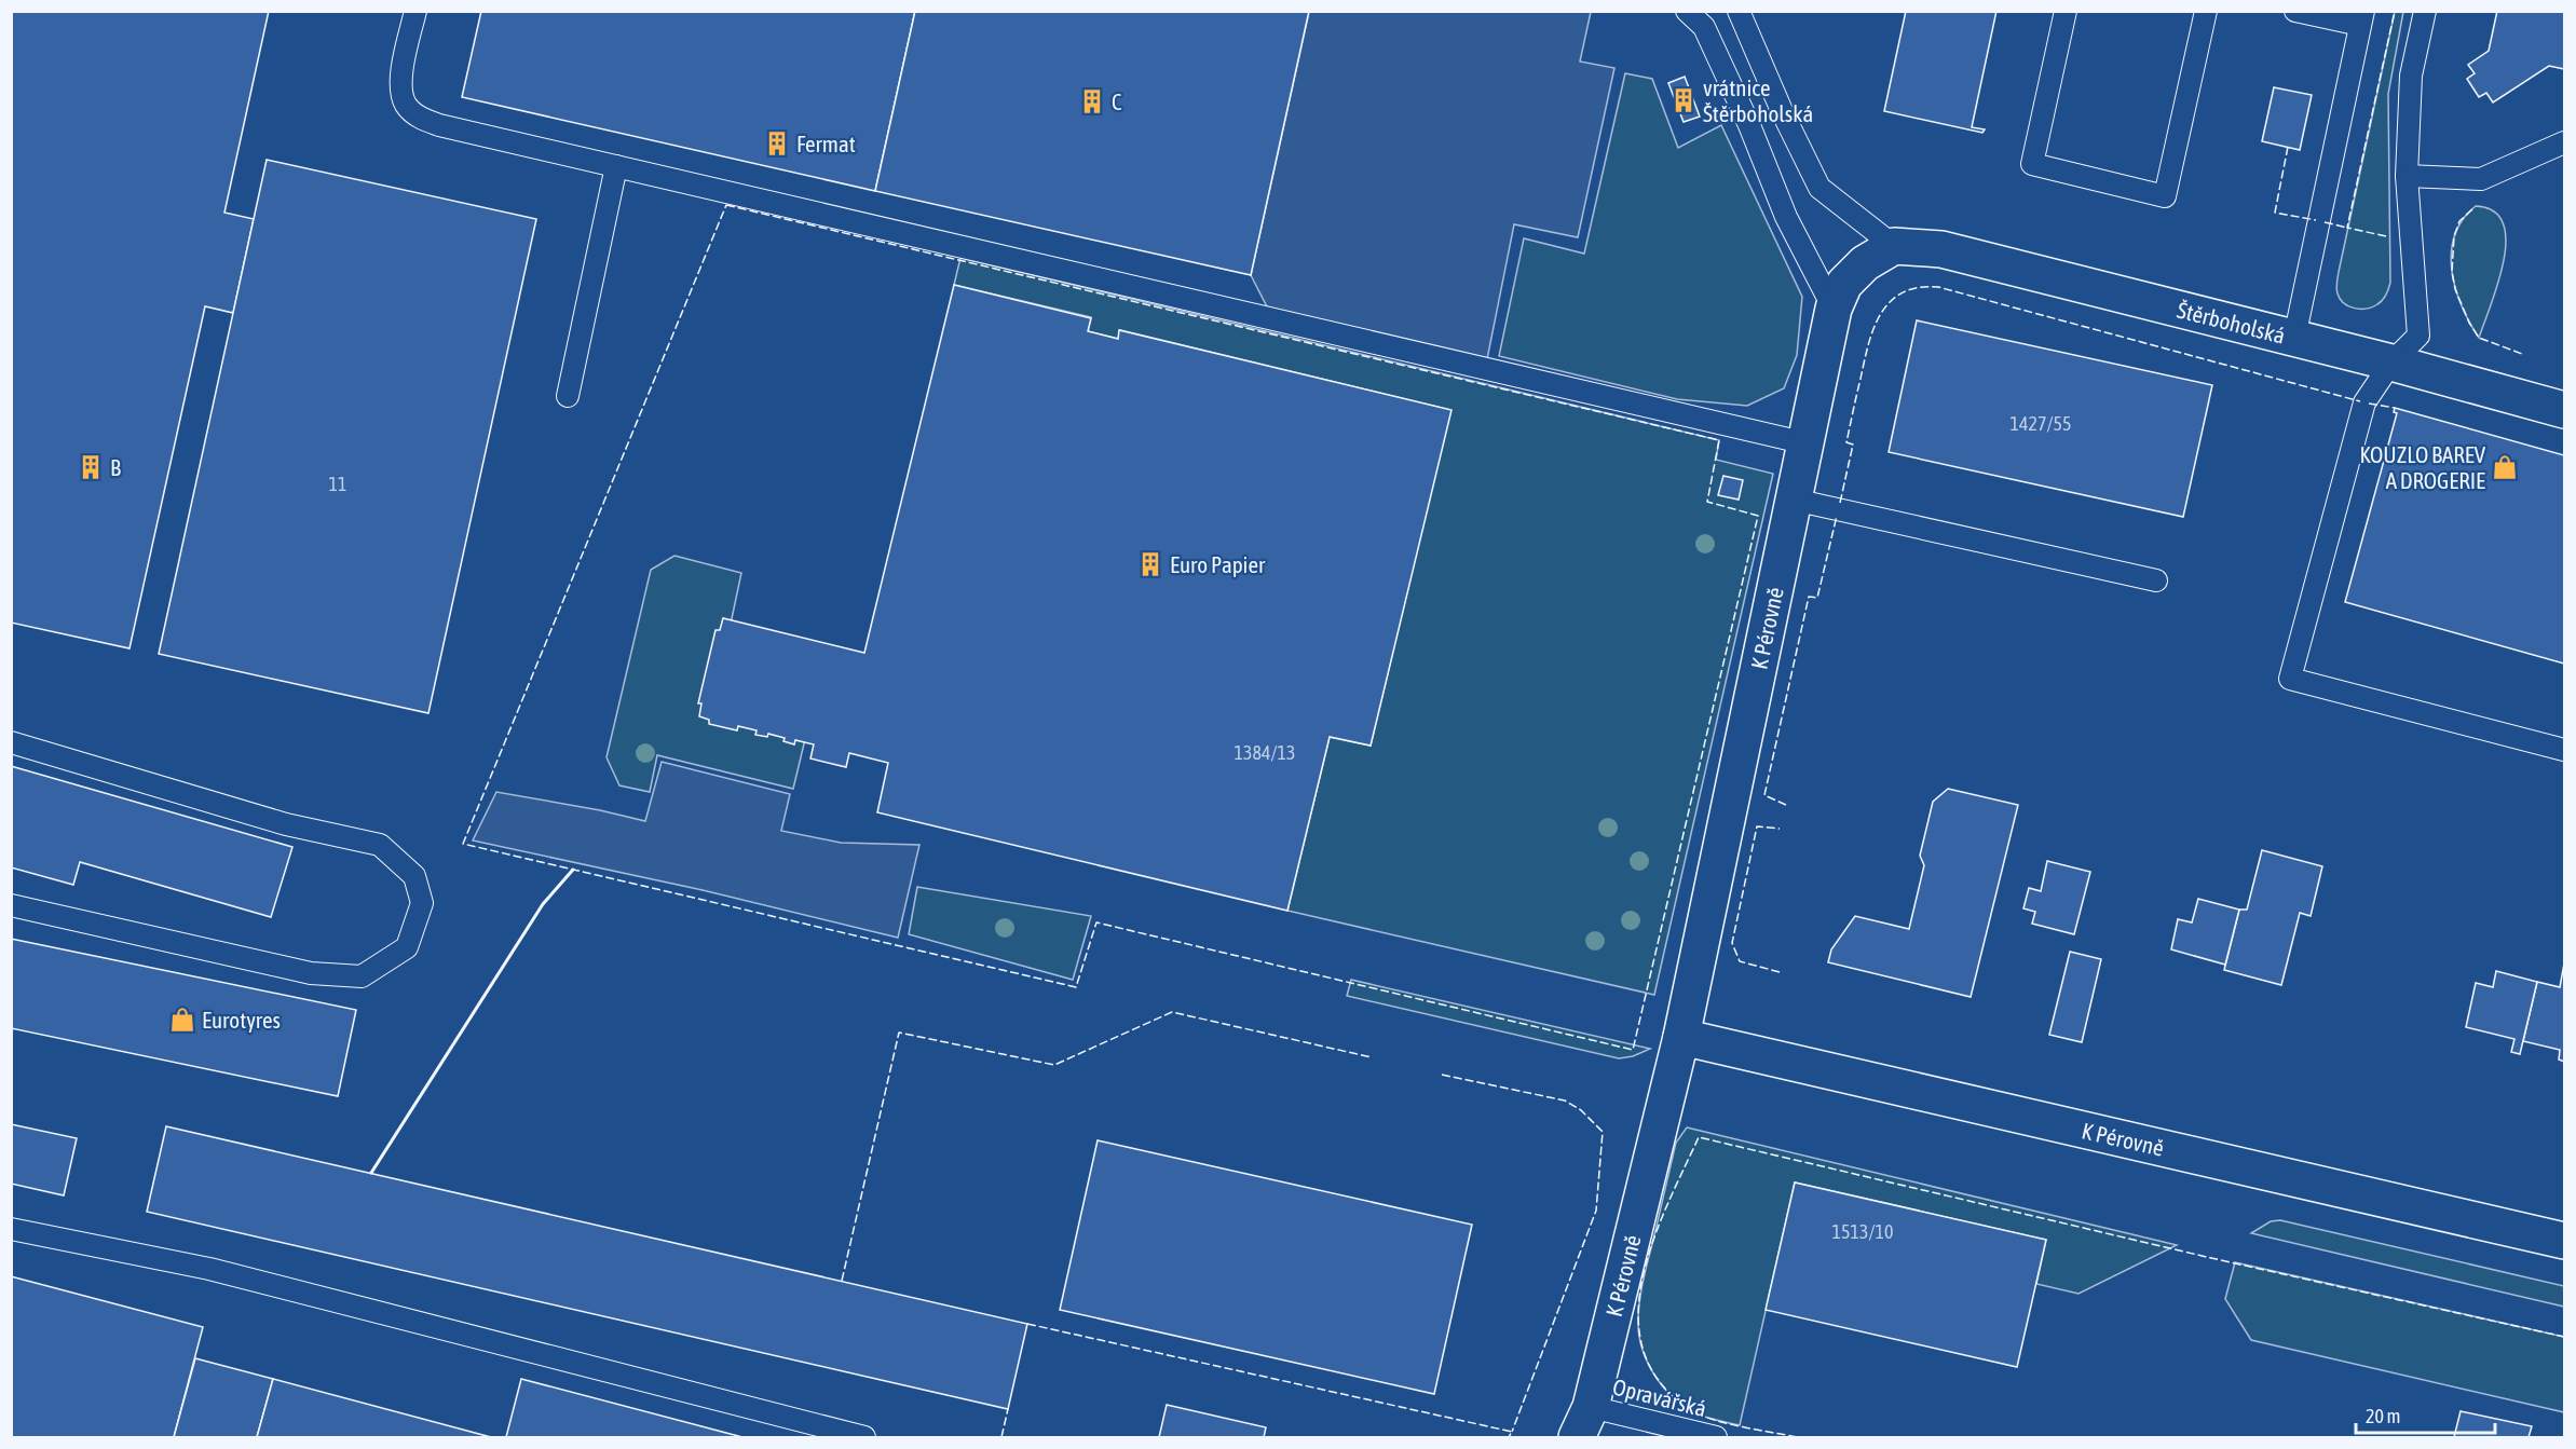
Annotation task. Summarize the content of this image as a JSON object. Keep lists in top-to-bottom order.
{
  "streets": {
    "street": ["Štěrboholská", "K Pérovně"],
    "lane": ["Opravářská"]
  },
  "crossings": [
    ["Štěrboholská", "K Pérovně"],
    ["K Pérovně", "Opravářská"]
  ],
  "places": {
    "building": [
      "vrátnice Štěrboholská",
      "C",
      "Fermat",
      "B",
      "Euro Papier"
    ],
    "shop": ["KOUZLO BAREV A DROGERIE", "Eurotyres"]
  },
  "house_numbers": [
    "1427/55",
    "11",
    "1384/13",
    "1513/10"
  ],
  "scale_bar": "20 m"
}
